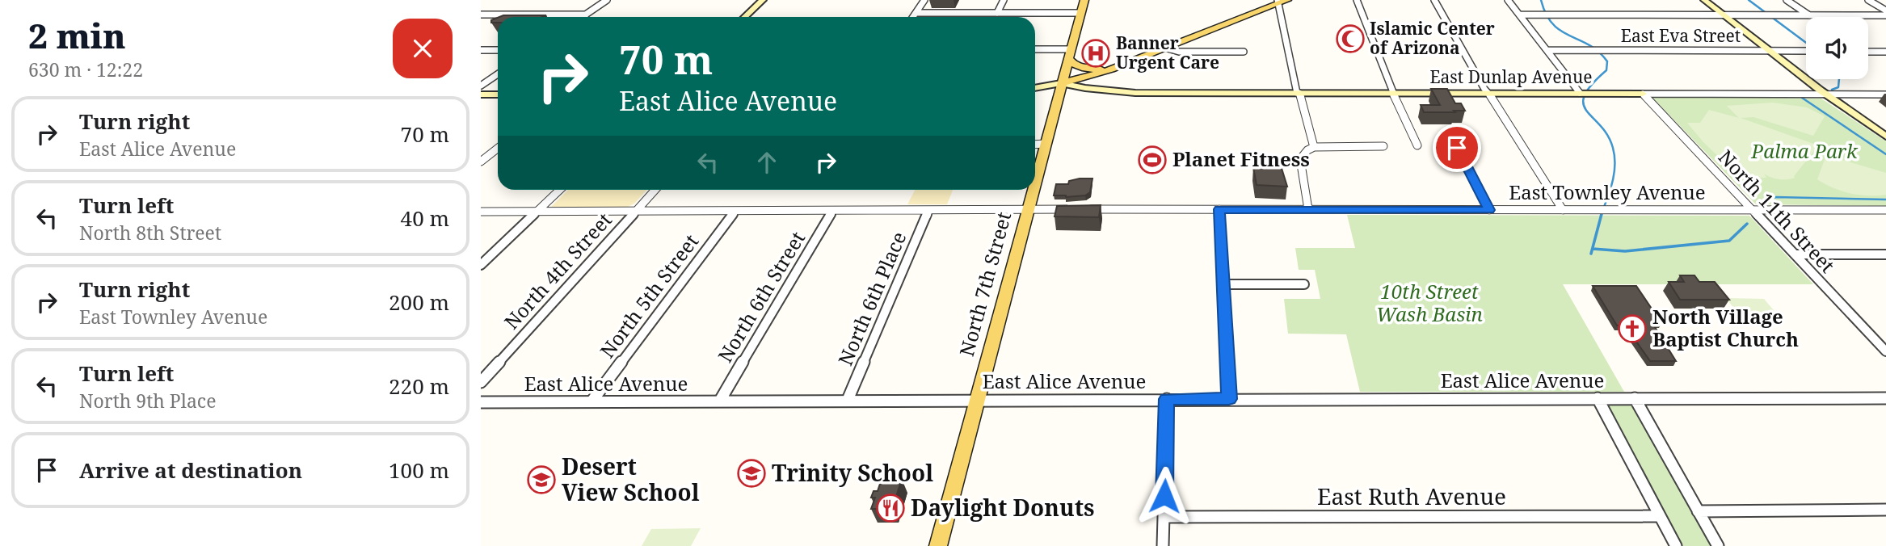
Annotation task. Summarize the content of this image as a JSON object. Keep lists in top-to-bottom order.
{
  "streets": {
    "main road": ["North 7th Street"],
    "street": [
      "East Eva Street",
      "East Dunlap Avenue",
      "East Townley Avenue",
      "North 11th Street",
      "North 4th Street",
      "North 5th Street",
      "North 6th Street",
      "North 6th Place",
      "East Alice Avenue",
      "East Ruth Avenue"
    ]
  },
  "crossings": [
    ["East Dunlap Avenue", "North 11th Street"],
    ["East Dunlap Avenue", "North 7th Street"],
    ["East Townley Avenue", "North 11th Street"],
    ["North 7th Street", "East Alice Avenue"],
    ["North 5th Street", "East Alice Avenue"],
    ["North 6th Street", "East Alice Avenue"],
    ["North 6th Place", "East Alice Avenue"]
  ],
  "parks": ["Palma Park", "10th Street Wash Basin"],
  "places": {
    "mosque": ["Islamic Center of Arizona"],
    "hospital": ["Banner Urgent Care"],
    "sports": ["Planet Fitness"],
    "church": ["North Village Baptist Church"],
    "school or university": ["Trinity School", "Desert View School"],
    "restaurant": ["Daylight Donuts"]
  },
  "page": {
    "heading": ["2 min", "630 m · 12:22"],
    "turn": ["70 m", "East Alice Avenue"],
    "list": [
      {
        "name": "Turn right",
        "note": "East Alice Avenue",
        "value": "70 m"
      },
      {
        "name": "Turn left",
        "note": "North 8th Street",
        "value": "40 m"
      },
      {
        "name": "Turn right",
        "note": "East Townley Avenue",
        "value": "200 m"
      },
      {
        "name": "Turn left",
        "note": "North 9th Place",
        "value": "220 m"
      },
      {
        "name": "Arrive at destination",
        "value": "100 m"
      }
    ]
  }
}
